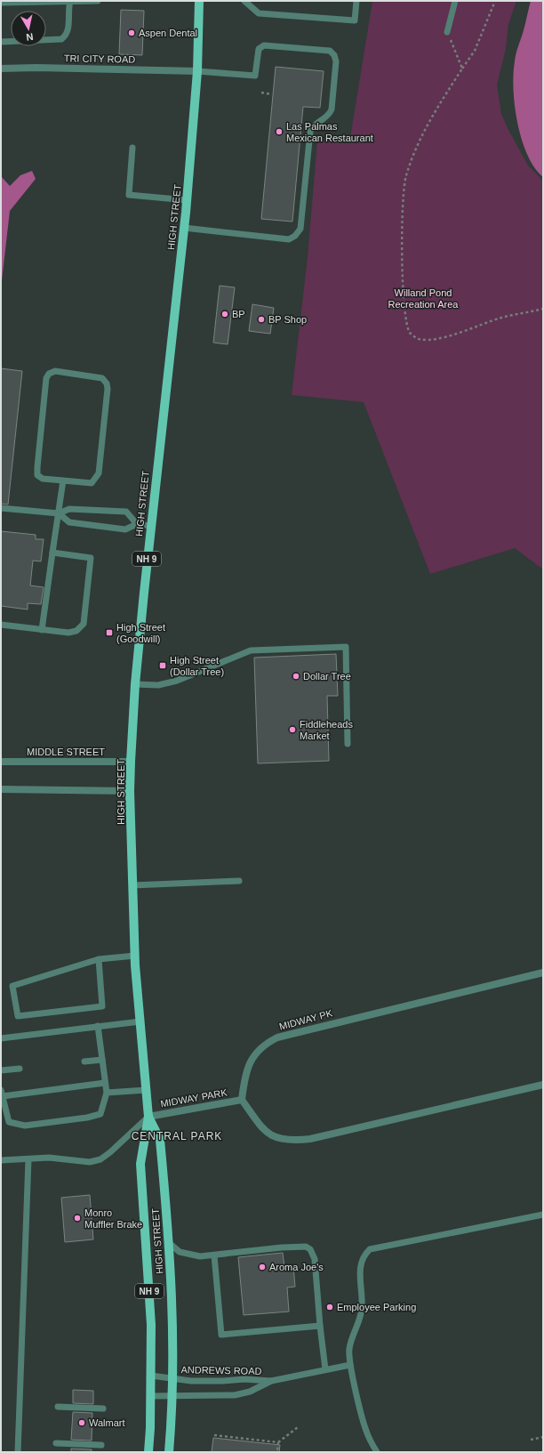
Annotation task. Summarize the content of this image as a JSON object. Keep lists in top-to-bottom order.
{
  "streets": {
    "main road": ["HIGH STREET", "NH 9"],
    "street": [
      "TRI CITY ROAD",
      "MIDDLE STREET",
      "MIDWAY PK",
      "MIDWAY PARK"
    ],
    "lane": ["ANDREWS ROAD"]
  },
  "crossings": [
    ["TRI CITY ROAD", "HIGH STREET"],
    ["HIGH STREET", "MIDDLE STREET"],
    ["HIGH STREET", "MIDWAY PARK"],
    ["HIGH STREET", "ANDREWS ROAD"],
    ["MIDWAY PK", "MIDWAY PARK"]
  ],
  "districts": ["CENTRAL PARK"],
  "parks": ["Willand Pond Recreation Area"],
  "places": {
    "other": [
      "Aspen Dental",
      "Las Palmas Mexican Restaurant",
      "BP",
      "BP Shop",
      "Dollar Tree",
      "Fiddleheads Market",
      "Monro Muffler Brake",
      "Aroma Joe's",
      "Employee Parking",
      "Walmart"
    ],
    "transit": ["High Street (Goodwill)", "High Street (Dollar Tree)"]
  },
  "north": "bottom"
}
